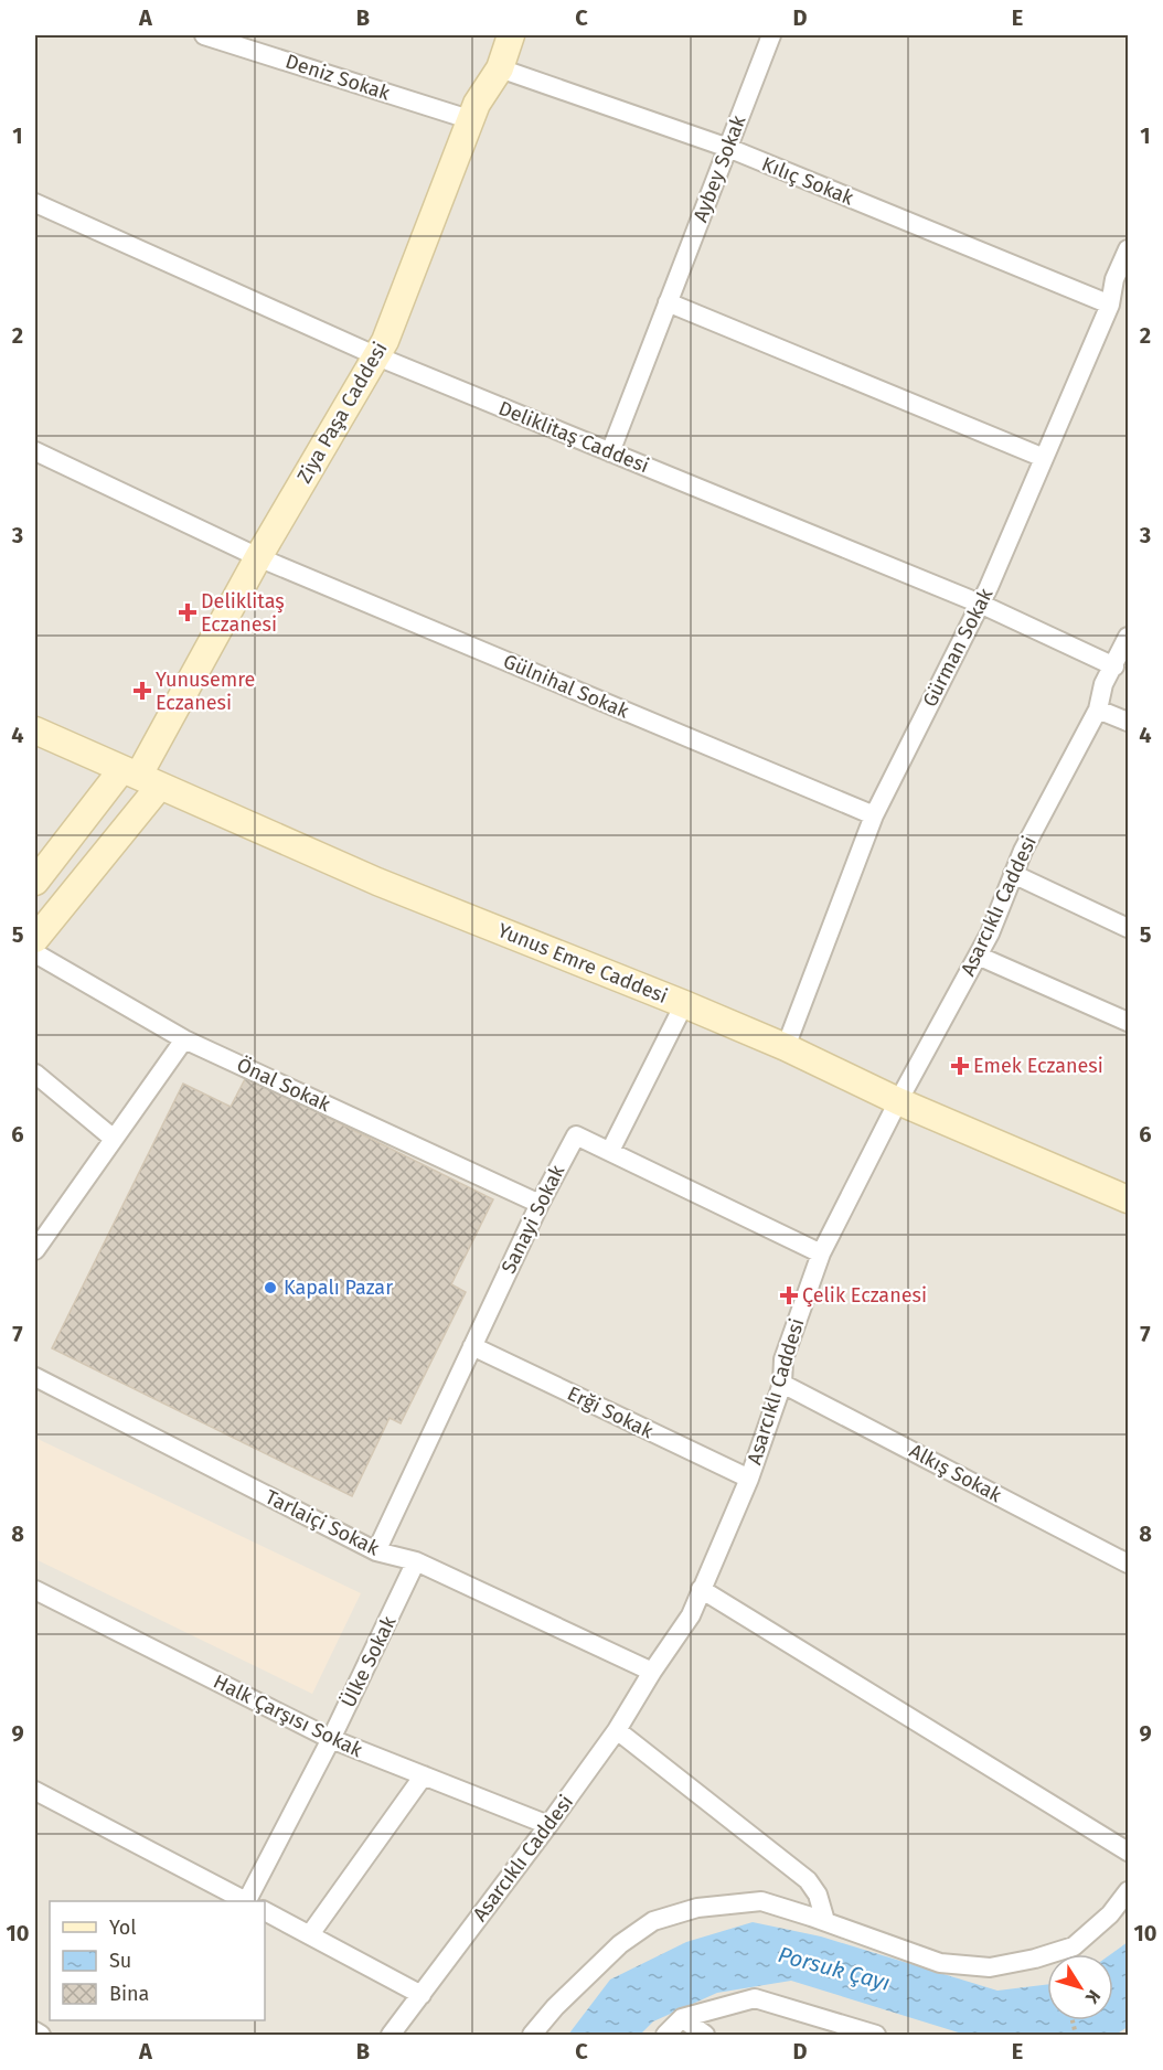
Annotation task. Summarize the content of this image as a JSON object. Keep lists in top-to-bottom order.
{
  "streets": {
    "main road": ["Ziya Paşa Caddesi", "Yunus Emre Caddesi"],
    "street": [
      "Deniz Sokak",
      "Aybey Sokak",
      "Kılıç Sokak",
      "Deliklitaş Caddesi",
      "Gürman Sokak",
      "Gülnihal Sokak",
      "Asarcıklı Caddesi",
      "Önal Sokak",
      "Sanayi Sokak",
      "Erği Sokak",
      "Alkış Sokak",
      "Tarlaiçi Sokak",
      "Ülke Sokak",
      "Halk Çarşısı Sokak"
    ]
  },
  "crossings": [
    ["Deniz Sokak", "Ziya Paşa Caddesi"],
    ["Aybey Sokak", "Kılıç Sokak"],
    ["Aybey Sokak", "Deliklitaş Caddesi"],
    ["Kılıç Sokak", "Ziya Paşa Caddesi"],
    ["Kılıç Sokak", "Gürman Sokak"],
    ["Ziya Paşa Caddesi", "Deliklitaş Caddesi"],
    ["Ziya Paşa Caddesi", "Gülnihal Sokak"],
    ["Ziya Paşa Caddesi", "Yunus Emre Caddesi"],
    ["Deliklitaş Caddesi", "Gürman Sokak"],
    ["Deliklitaş Caddesi", "Asarcıklı Caddesi"],
    ["Gürman Sokak", "Gülnihal Sokak"],
    ["Gürman Sokak", "Yunus Emre Caddesi"],
    ["Asarcıklı Caddesi", "Yunus Emre Caddesi"],
    ["Asarcıklı Caddesi", "Sanayi Sokak"],
    ["Asarcıklı Caddesi", "Erği Sokak"],
    ["Asarcıklı Caddesi", "Alkış Sokak"],
    ["Asarcıklı Caddesi", "Tarlaiçi Sokak"],
    ["Asarcıklı Caddesi", "Halk Çarşısı Sokak"],
    ["Önal Sokak", "Sanayi Sokak"],
    ["Sanayi Sokak", "Erği Sokak"],
    ["Sanayi Sokak", "Tarlaiçi Sokak"],
    ["Tarlaiçi Sokak", "Ülke Sokak"],
    ["Ülke Sokak", "Halk Çarşısı Sokak"]
  ],
  "water": ["Porsuk Çayı"],
  "places": {
    "health": [
      "Deliklitaş Eczanesi",
      "Yunusemre Eczanesi",
      "Emek Eczanesi",
      "Çelik Eczanesi"
    ],
    "other": ["Kapalı Pazar"]
  },
  "legend": ["Yol", "Su", "Bina"],
  "north": "bottom right",
  "grid": {
    "columns": [
      "A",
      "B",
      "C",
      "D",
      "E"
    ],
    "rows": [
      "1",
      "2",
      "3",
      "4",
      "5",
      "6",
      "7",
      "8",
      "9",
      "10"
    ]
  }
}
